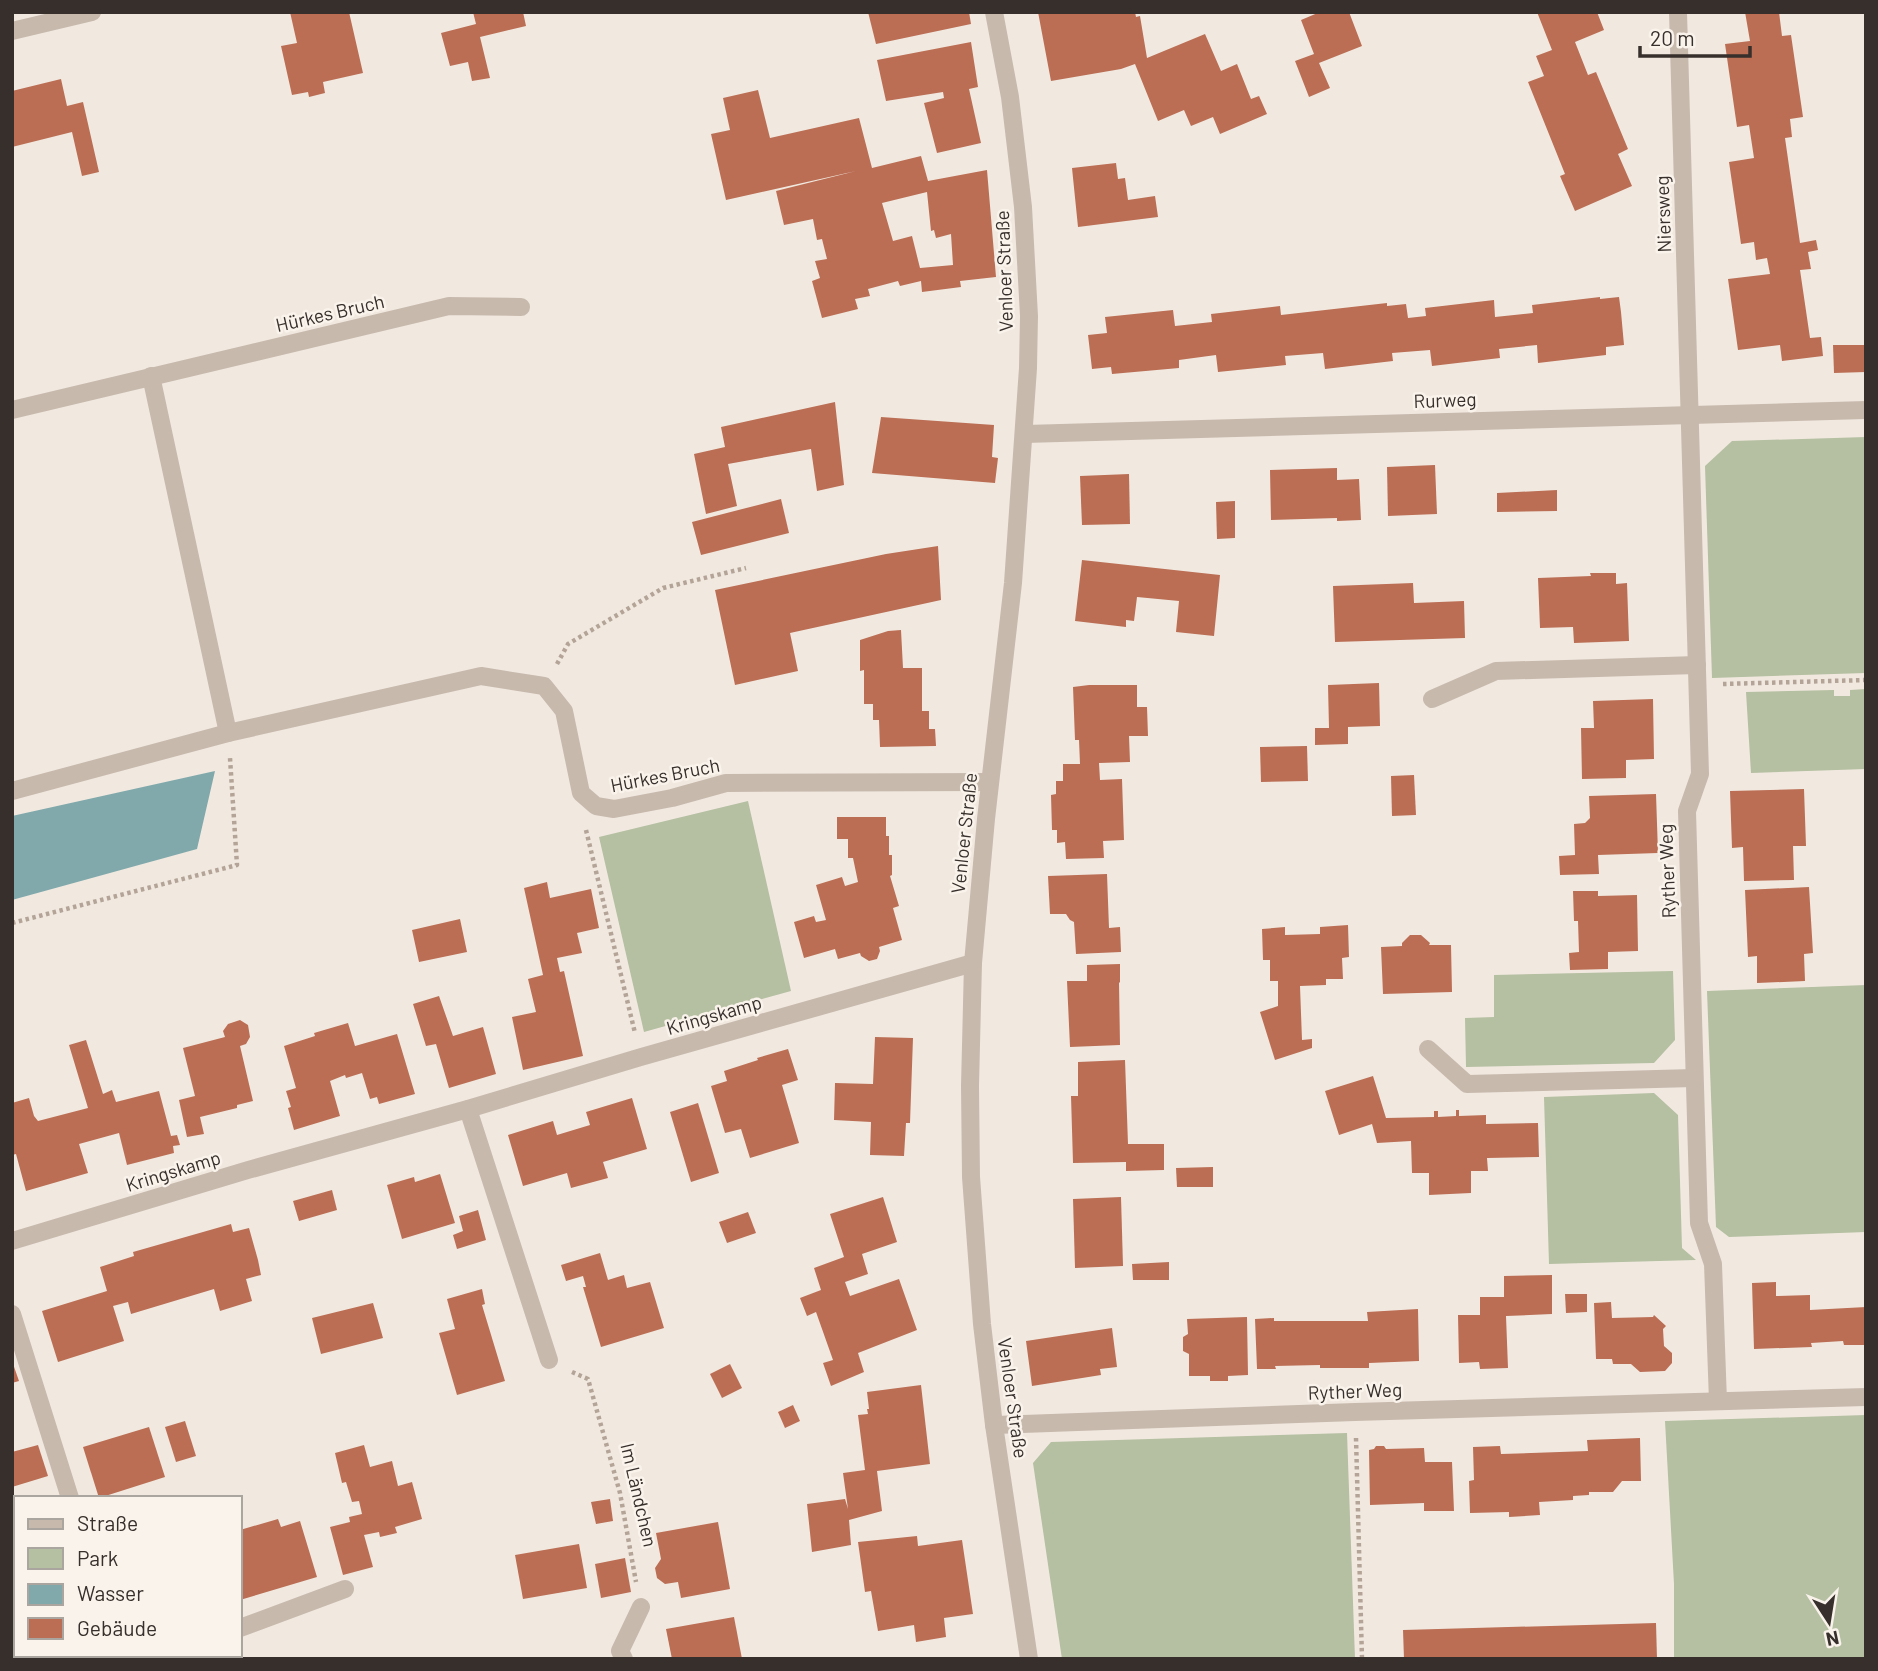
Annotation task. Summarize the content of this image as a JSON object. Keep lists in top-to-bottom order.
{
  "streets": {
    "street": [
      "Niersweg",
      "Venloer Straße",
      "Hürkes Bruch",
      "Rurweg",
      "Ryther Weg",
      "Kringskamp"
    ],
    "path": ["Im Ländchen"]
  },
  "crossings": [
    ["Niersweg", "Rurweg"],
    ["Niersweg", "Ryther Weg"],
    ["Venloer Straße", "Hürkes Bruch"],
    ["Venloer Straße", "Rurweg"],
    ["Venloer Straße", "Ryther Weg"],
    ["Venloer Straße", "Kringskamp"],
    ["Rurweg", "Ryther Weg"]
  ],
  "legend": [
    "Straße",
    "Park",
    "Wasser",
    "Gebäude"
  ],
  "scale_bar": "20 m",
  "north": "bottom"
}
